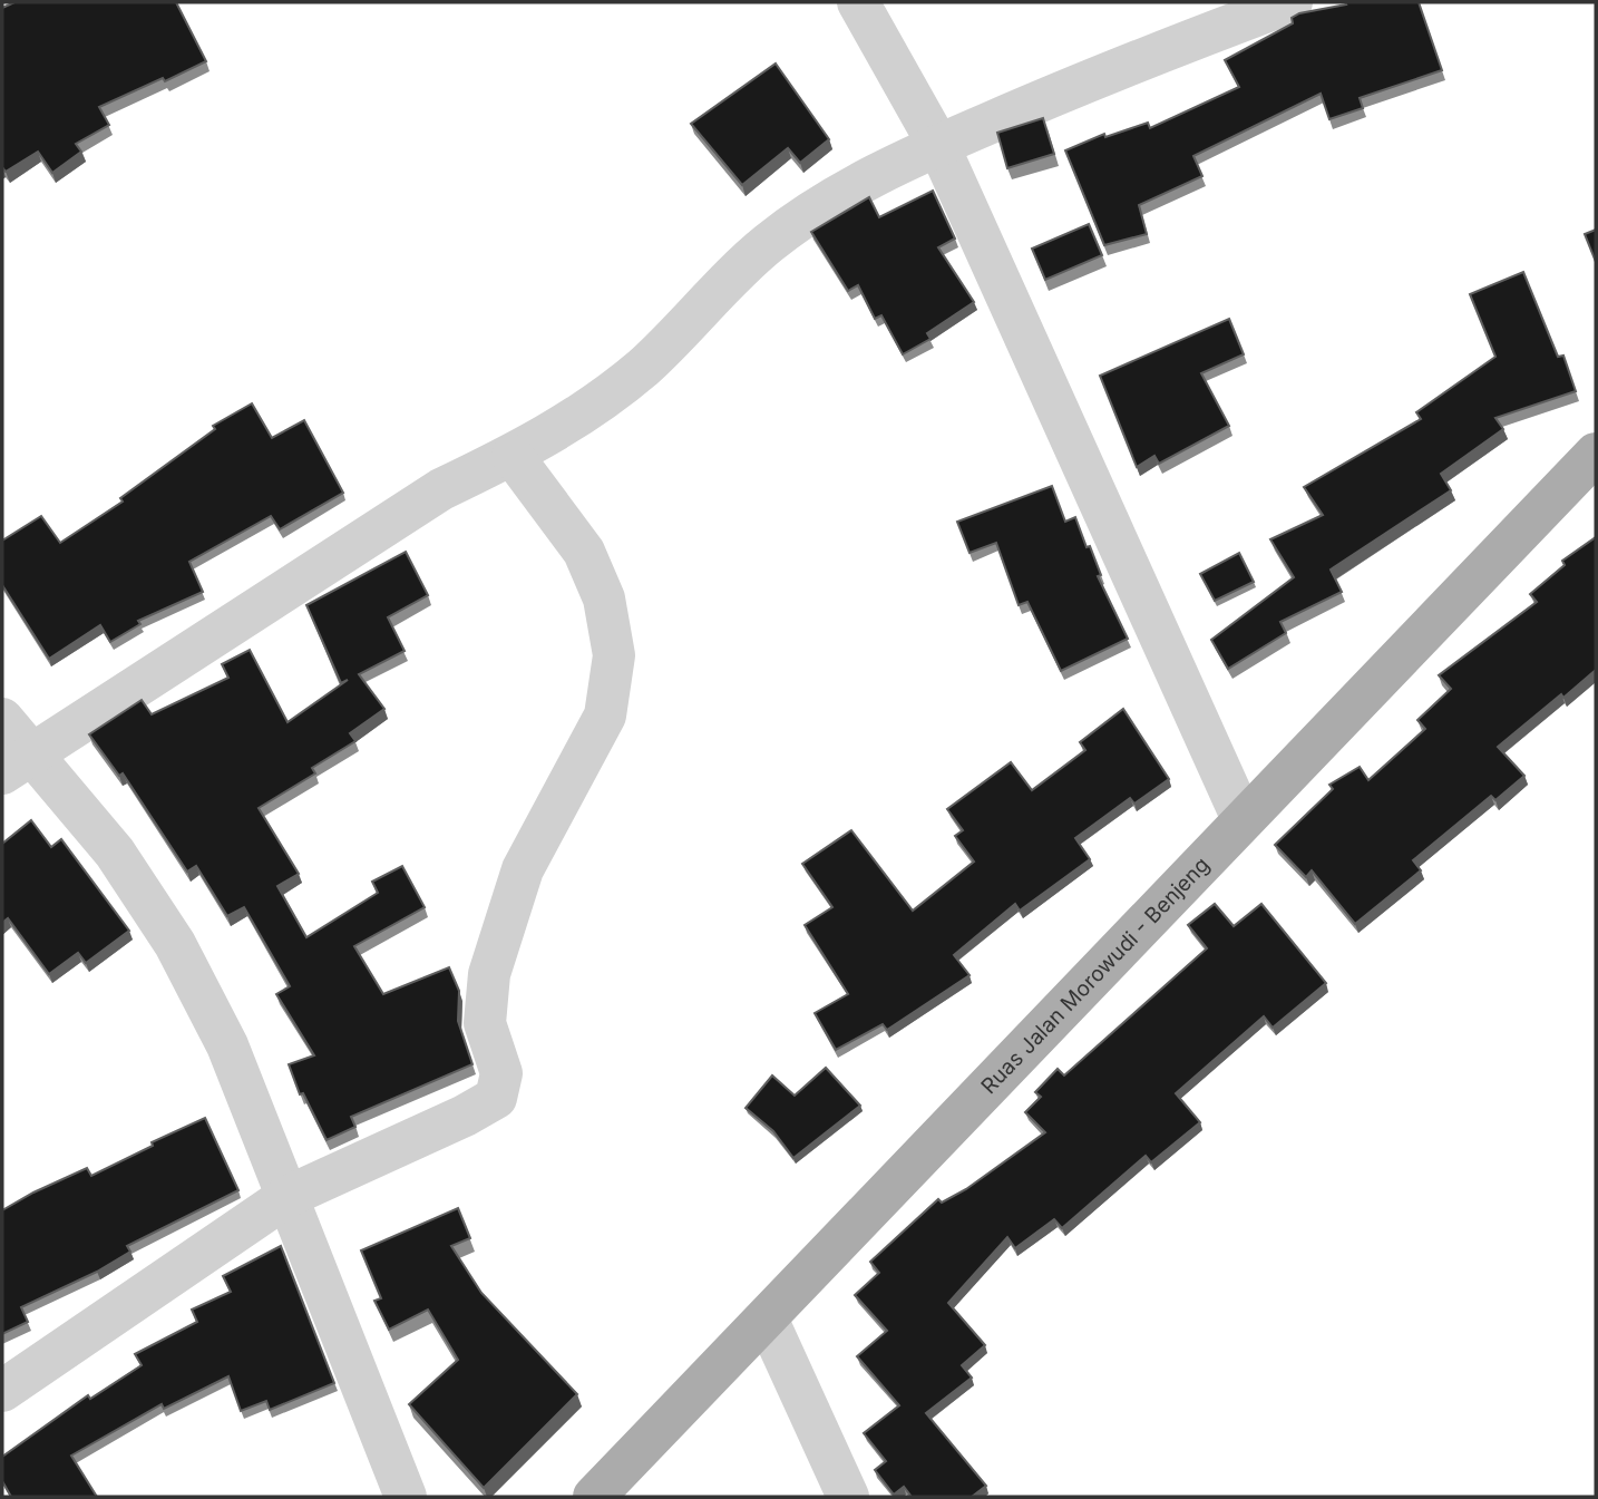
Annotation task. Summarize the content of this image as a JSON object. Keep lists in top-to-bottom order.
{
  "streets": {
    "main road": ["Ruas Jalan Morowudi - Benjeng"]
  }
}
